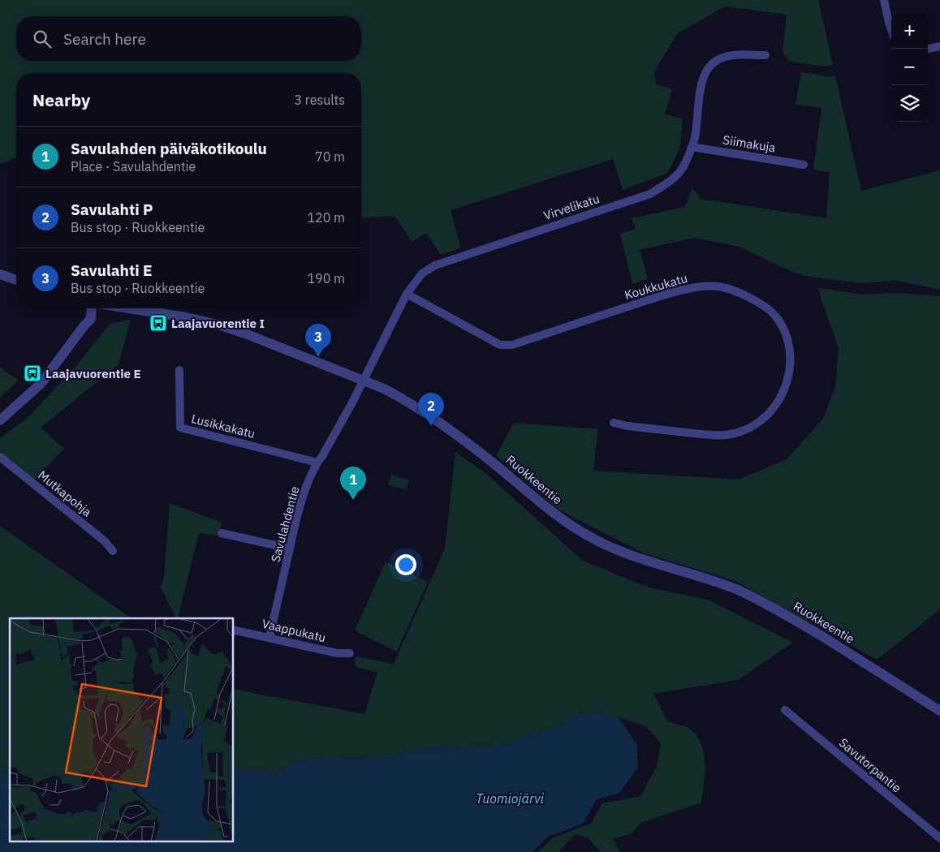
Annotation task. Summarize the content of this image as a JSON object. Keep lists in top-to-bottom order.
{
  "streets": {
    "street": [
      "Siimakuja",
      "Virvelikatu",
      "Koukkukatu",
      "Lusikkakatu",
      "Ruokkeentie",
      "Mutkapohja",
      "Savulahdentie",
      "Vaappukatu",
      "Savutorpantie"
    ]
  },
  "crossings": [
    ["Siimakuja", "Virvelikatu"],
    ["Virvelikatu", "Koukkukatu"],
    ["Virvelikatu", "Ruokkeentie"],
    ["Virvelikatu", "Savulahdentie"],
    ["Lusikkakatu", "Savulahdentie"],
    ["Ruokkeentie", "Savulahdentie"],
    ["Savulahdentie", "Vaappukatu"]
  ],
  "water": ["Tuomiojärvi"],
  "places": {
    "bus stop": ["Laajavuorentie I", "Laajavuorentie E"]
  },
  "page": {
    "map_buttons": ["+", "−"],
    "search": "Search here",
    "heading": ["Nearby", "3 results"],
    "list": [
      {
        "mark": "1",
        "name": "Savulahden päiväkotikoulu",
        "note": "Place · Savulahdentie",
        "value": "70 m"
      },
      {
        "mark": "2",
        "name": "Savulahti P",
        "note": "Bus stop · Ruokkeentie",
        "value": "120 m"
      },
      {
        "mark": "3",
        "name": "Savulahti E",
        "note": "Bus stop · Ruokkeentie",
        "value": "190 m"
      }
    ],
    "pins": ["3", "2", "1"]
  }
}
